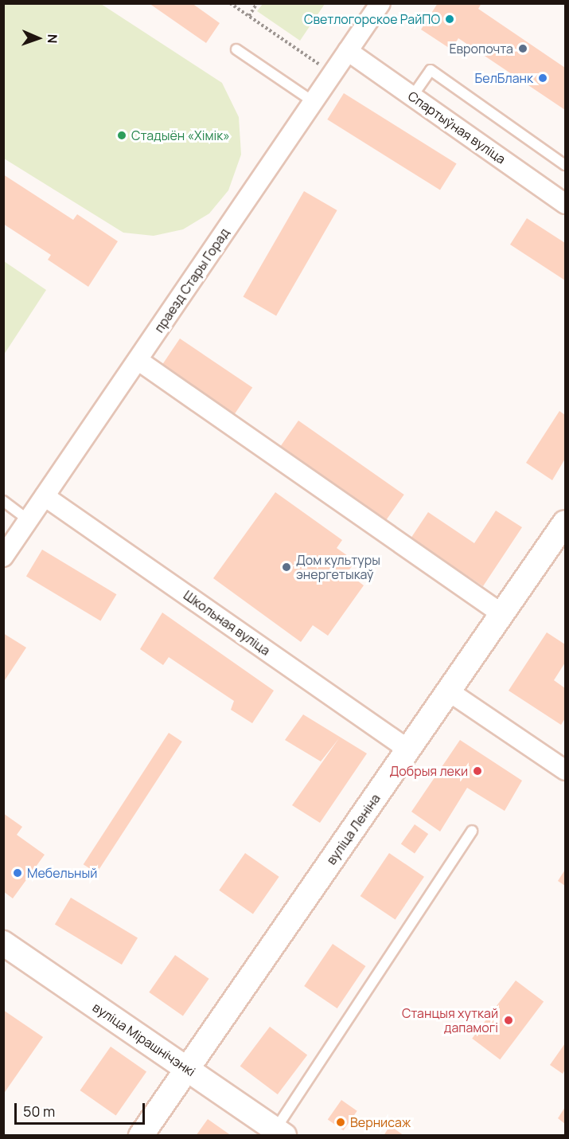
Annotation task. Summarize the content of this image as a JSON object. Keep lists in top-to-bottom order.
{
  "streets": {
    "street": [
      "Спартыўная вуліца",
      "праезд Стары Горад",
      "Школьная вуліца",
      "вуліца Леніна",
      "вуліца Мірашнічэнкі"
    ]
  },
  "crossings": [
    ["Спартыўная вуліца", "праезд Стары Горад"],
    ["праезд Стары Горад", "Школьная вуліца"],
    ["Школьная вуліца", "вуліца Леніна"],
    ["вуліца Леніна", "вуліца Мірашнічэнкі"]
  ],
  "places": [
    "Светлогорское РайПО",
    "Европочта",
    "БелБланк",
    "Стадыён «Хімік»",
    "Дом культуры энергетыкаў",
    "Добрыя леки",
    "Мебельный",
    "Станцыя хуткай дапамогі",
    "Вернисаж"
  ],
  "scale_bar": "50 m",
  "north": "right"
}
